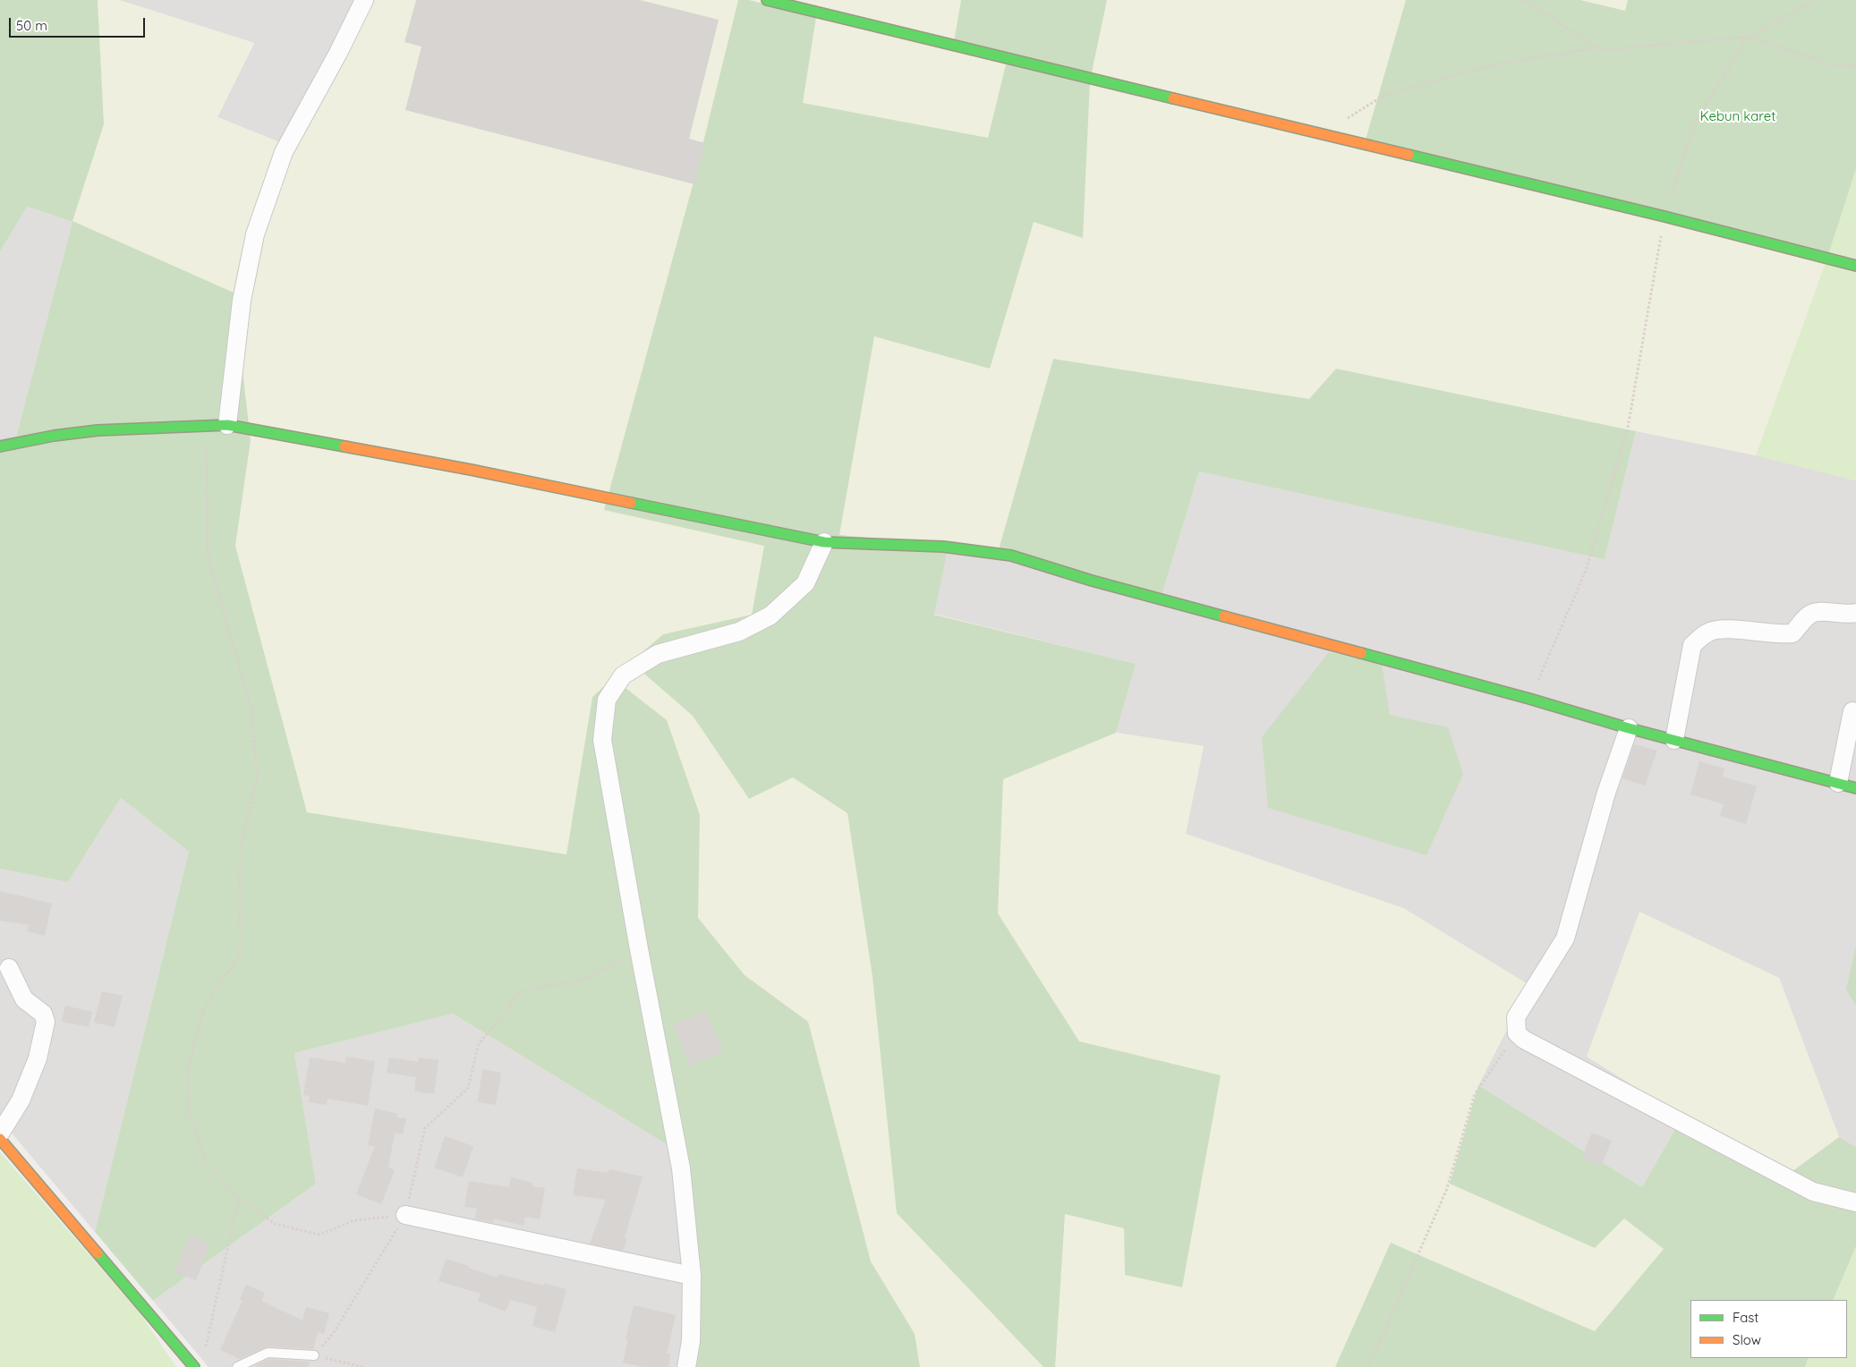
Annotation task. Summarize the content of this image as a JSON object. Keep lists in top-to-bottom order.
{
  "parks": ["Kebun karet"],
  "legend": ["Fast", "Slow"],
  "scale_bar": "50 m"
}
